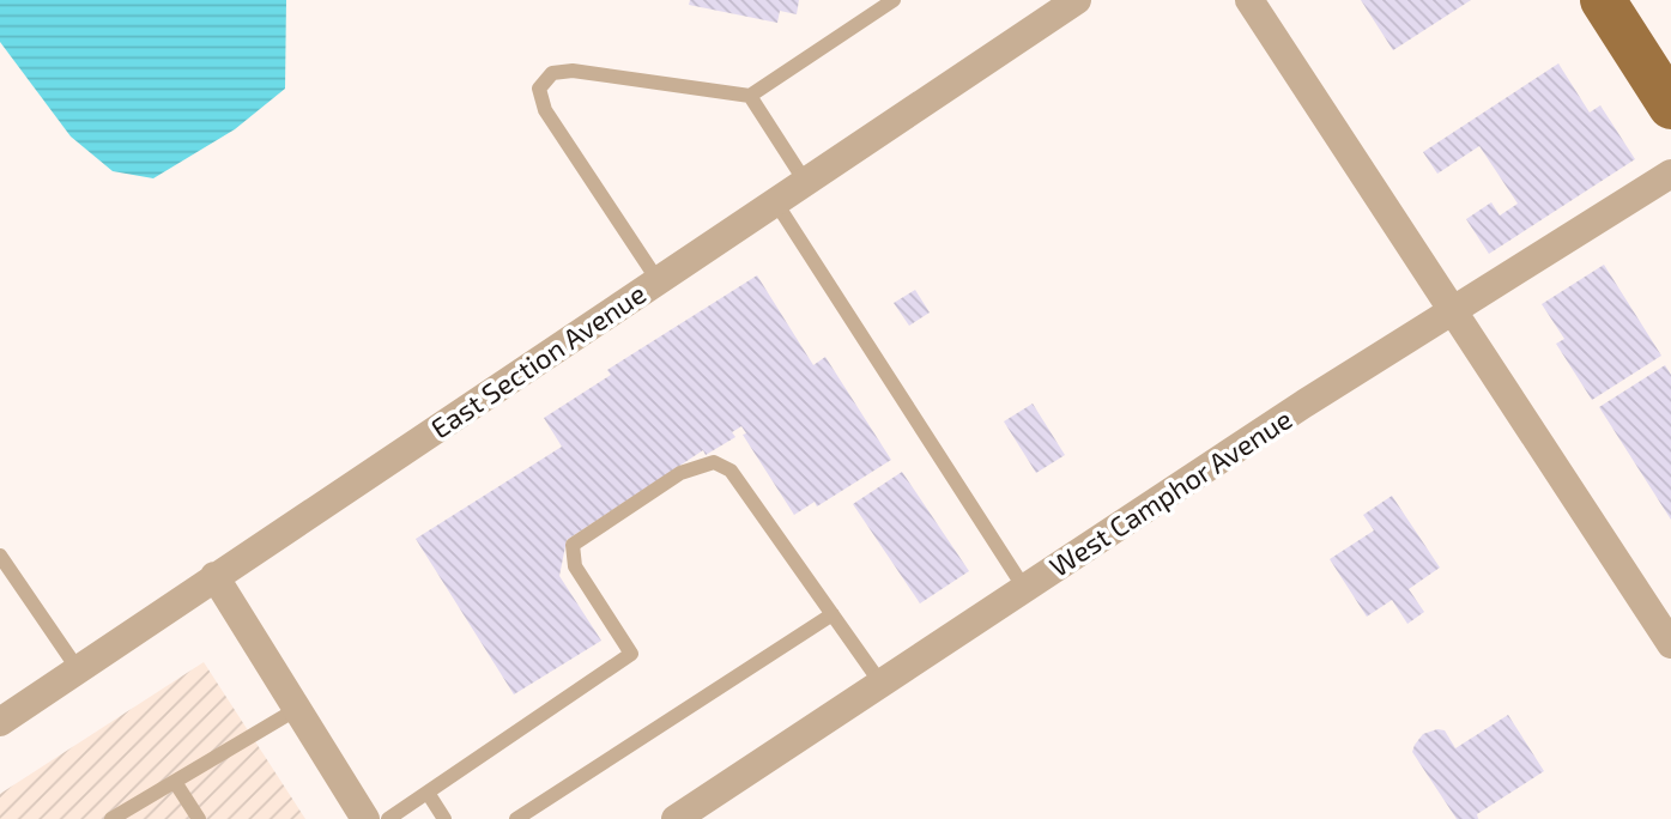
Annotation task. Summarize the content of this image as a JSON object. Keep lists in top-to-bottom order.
{
  "streets": {
    "street": ["East Section Avenue", "West Camphor Avenue"]
  }
}
